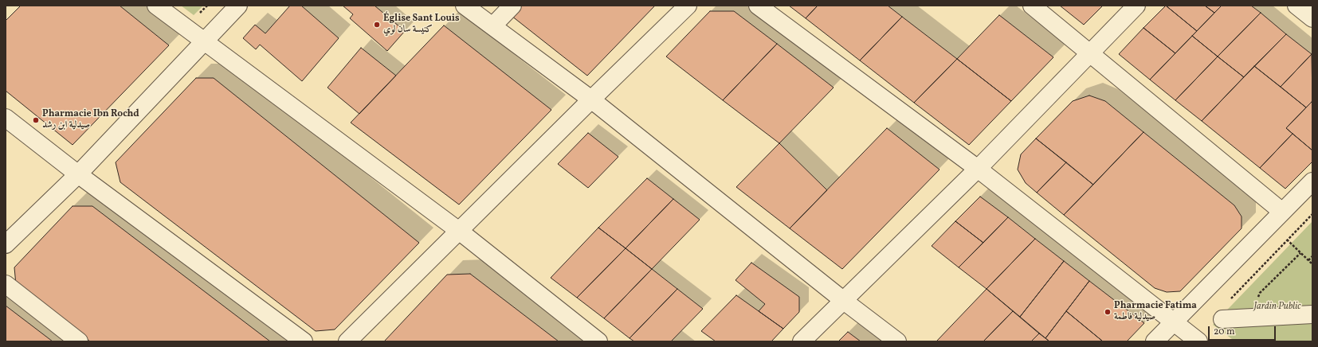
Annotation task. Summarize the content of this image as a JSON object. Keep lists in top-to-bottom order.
{
  "parks": ["Jardin Public"],
  "places": ["Église Sant Louis كنيسة سان لوي", "Pharmacie Ibn Rochd صيدلية ابن رشد", "Pharmacie Fatima صيدلية فاطمة"],
  "scale_bar": "20 m"
}
